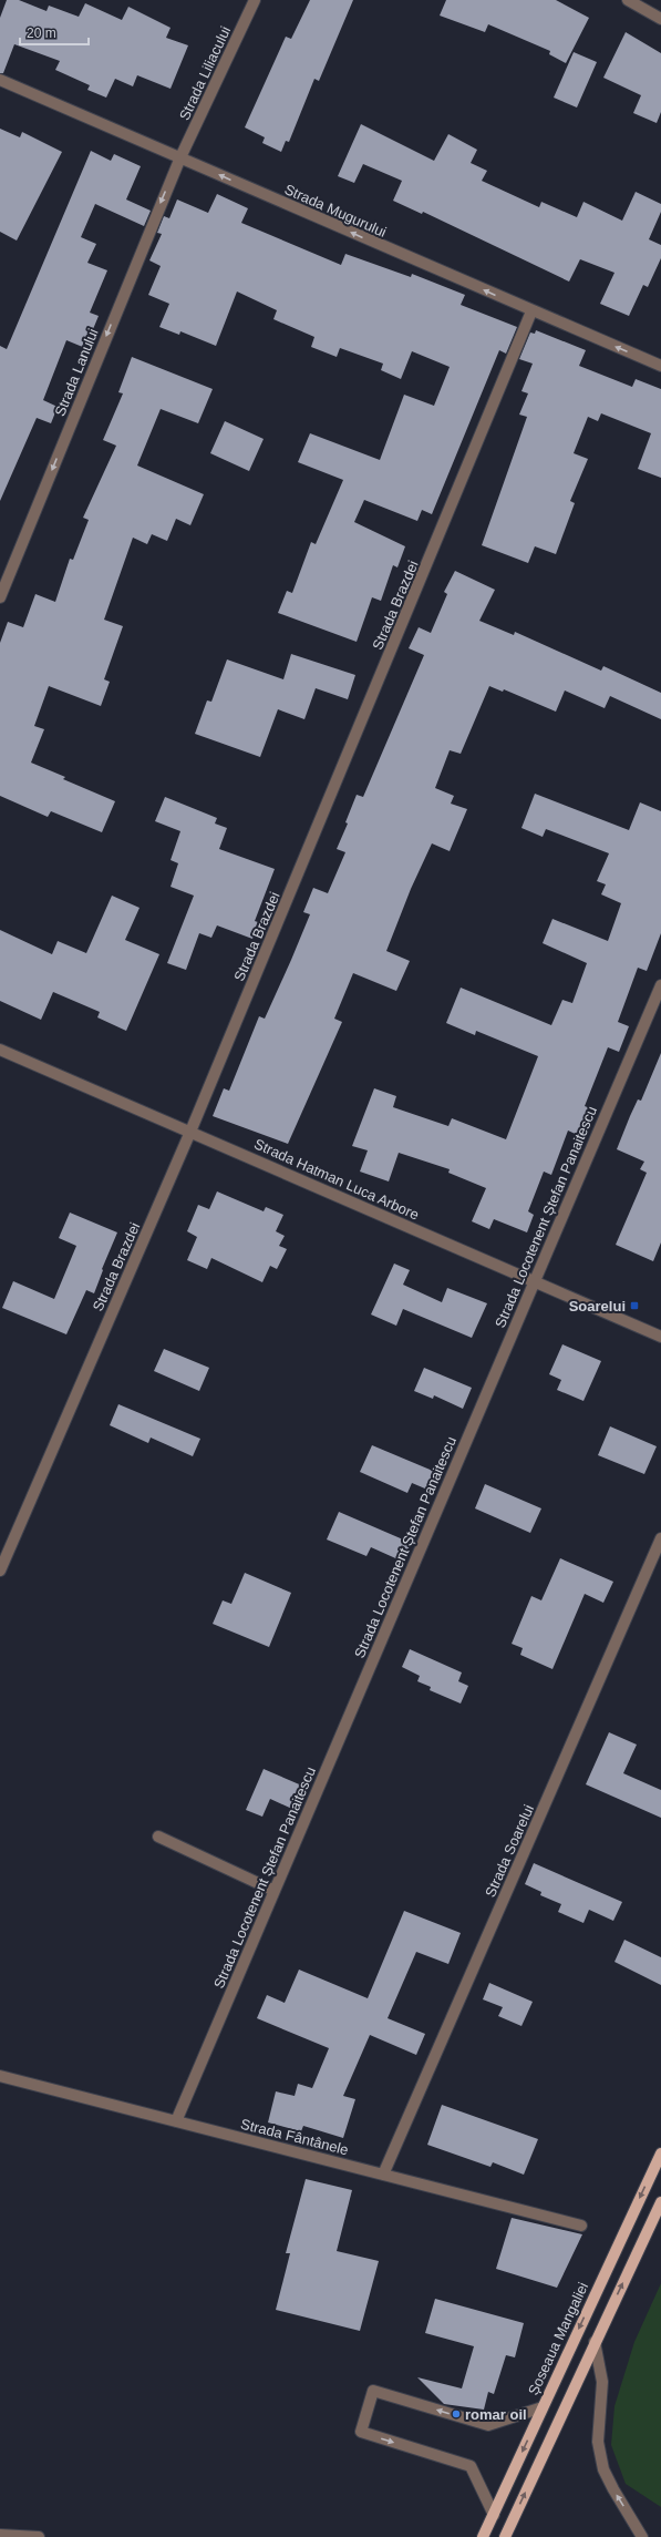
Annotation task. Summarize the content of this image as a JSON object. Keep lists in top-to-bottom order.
{
  "streets": {
    "main road": ["Șoseaua Mangaliei"],
    "street": [
      "Strada Liliacului",
      "Strada Mugurului",
      "Strada Lanului",
      "Strada Brazdei",
      "Strada Hatman Luca Arbore",
      "Strada Locotenent Ștefan Panaitescu",
      "Strada Soarelui",
      "Strada Fântânele"
    ]
  },
  "crossings": [
    ["Strada Liliacului", "Strada Mugurului"],
    ["Strada Liliacului", "Strada Lanului"],
    ["Strada Mugurului", "Strada Lanului"],
    ["Strada Mugurului", "Strada Brazdei"],
    ["Strada Brazdei", "Strada Hatman Luca Arbore"],
    ["Strada Hatman Luca Arbore", "Strada Locotenent Ștefan Panaitescu"],
    ["Strada Locotenent Ștefan Panaitescu", "Strada Fântânele"],
    ["Strada Soarelui", "Strada Fântânele"]
  ],
  "one_way": ["Strada Mugurului", "Strada Lanului"],
  "places": {
    "transit": ["Soarelui"],
    "other": ["romar oil"]
  },
  "scale_bar": "20 m"
}
